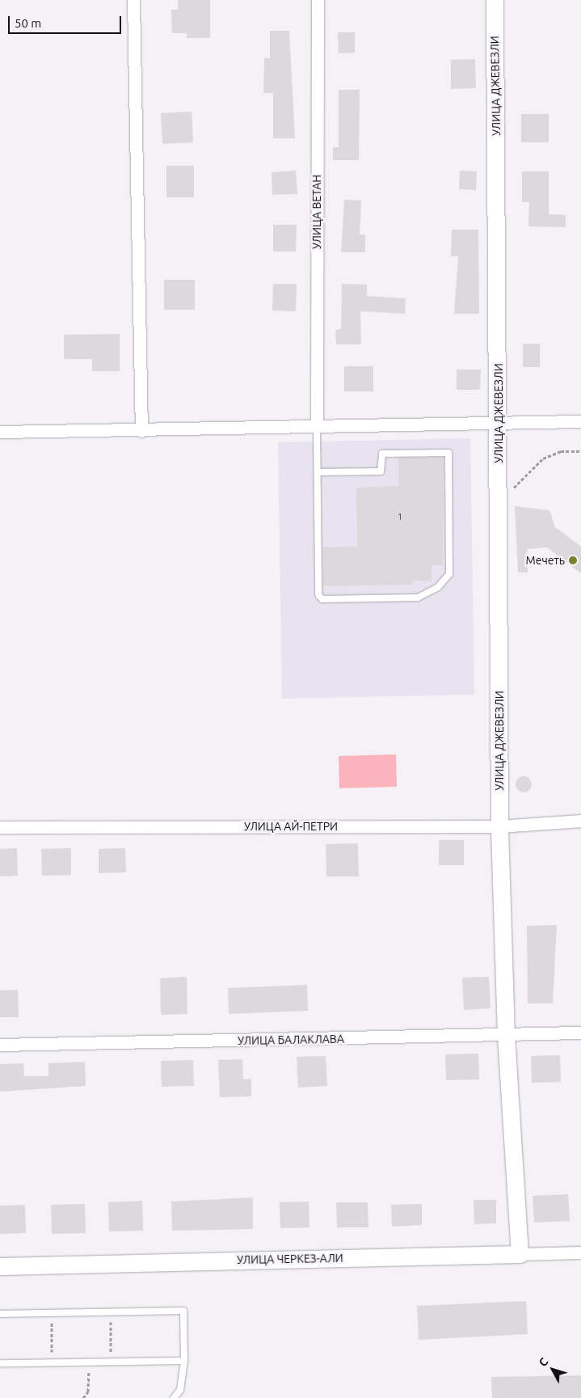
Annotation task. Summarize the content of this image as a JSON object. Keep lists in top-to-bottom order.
{
  "streets": {
    "street": [
      "УЛИЦА ДЖЕВЕЗЛИ",
      "УЛИЦА ВЕТАН",
      "УЛИЦА АЙ-ПЕТРИ",
      "УЛИЦА БАЛАКЛАВА",
      "УЛИЦА ЧЕРКЕЗ-АЛИ"
    ]
  },
  "crossings": [
    ["УЛИЦА ДЖЕВЕЗЛИ", "УЛИЦА АЙ-ПЕТРИ"],
    ["УЛИЦА ДЖЕВЕЗЛИ", "УЛИЦА БАЛАКЛАВА"],
    ["УЛИЦА ДЖЕВЕЗЛИ", "УЛИЦА ЧЕРКЕЗ-АЛИ"]
  ],
  "places": ["Мечеть"],
  "house_numbers": ["1"],
  "scale_bar": "50 m",
  "north": "top left"
}
